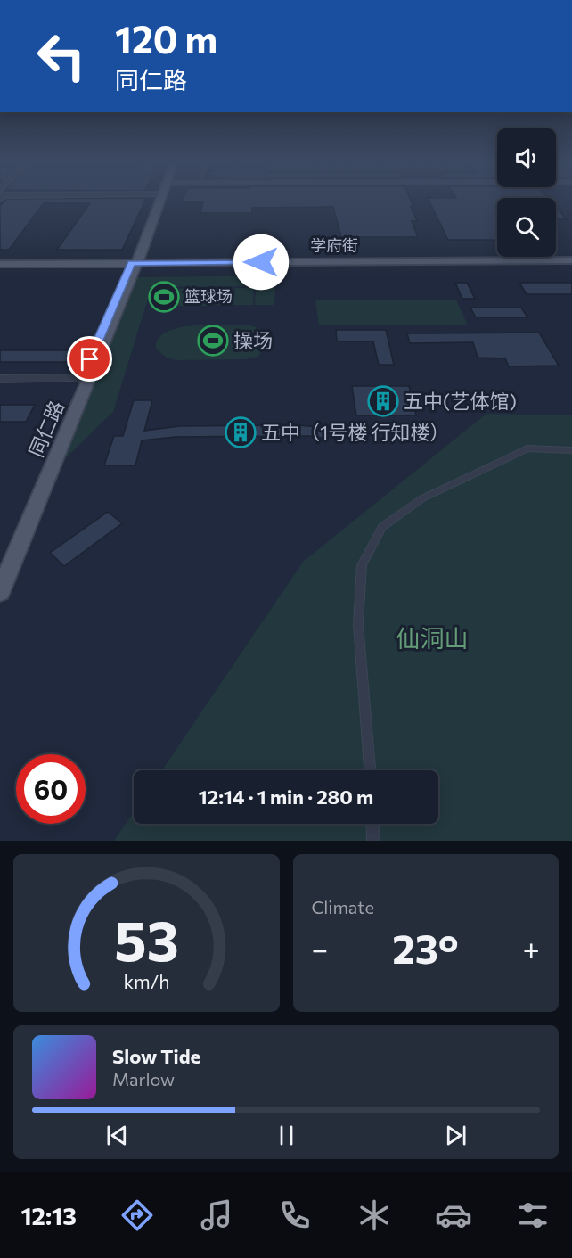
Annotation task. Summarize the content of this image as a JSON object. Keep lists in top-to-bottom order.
{
  "streets": {
    "main road": ["学府街", "同仁路"]
  },
  "crossings": [
    ["学府街", "同仁路"]
  ],
  "parks": ["仙洞山"],
  "places": {
    "sports": ["篮球场", "操场"],
    "building": ["五中(艺体馆)", "五中（1号楼 行知楼）"]
  },
  "page": {
    "turn": ["120 m", "同仁路"],
    "limit": "60",
    "trip": "12:14 · 1 min · 280 m",
    "tile": "Climate",
    "heat": ["−", "23°", "+"],
    "song": ["Slow Tide", "Marlow"],
    "tabs": "12:13",
    "gauge": ["53", "km/h"]
  }
}
